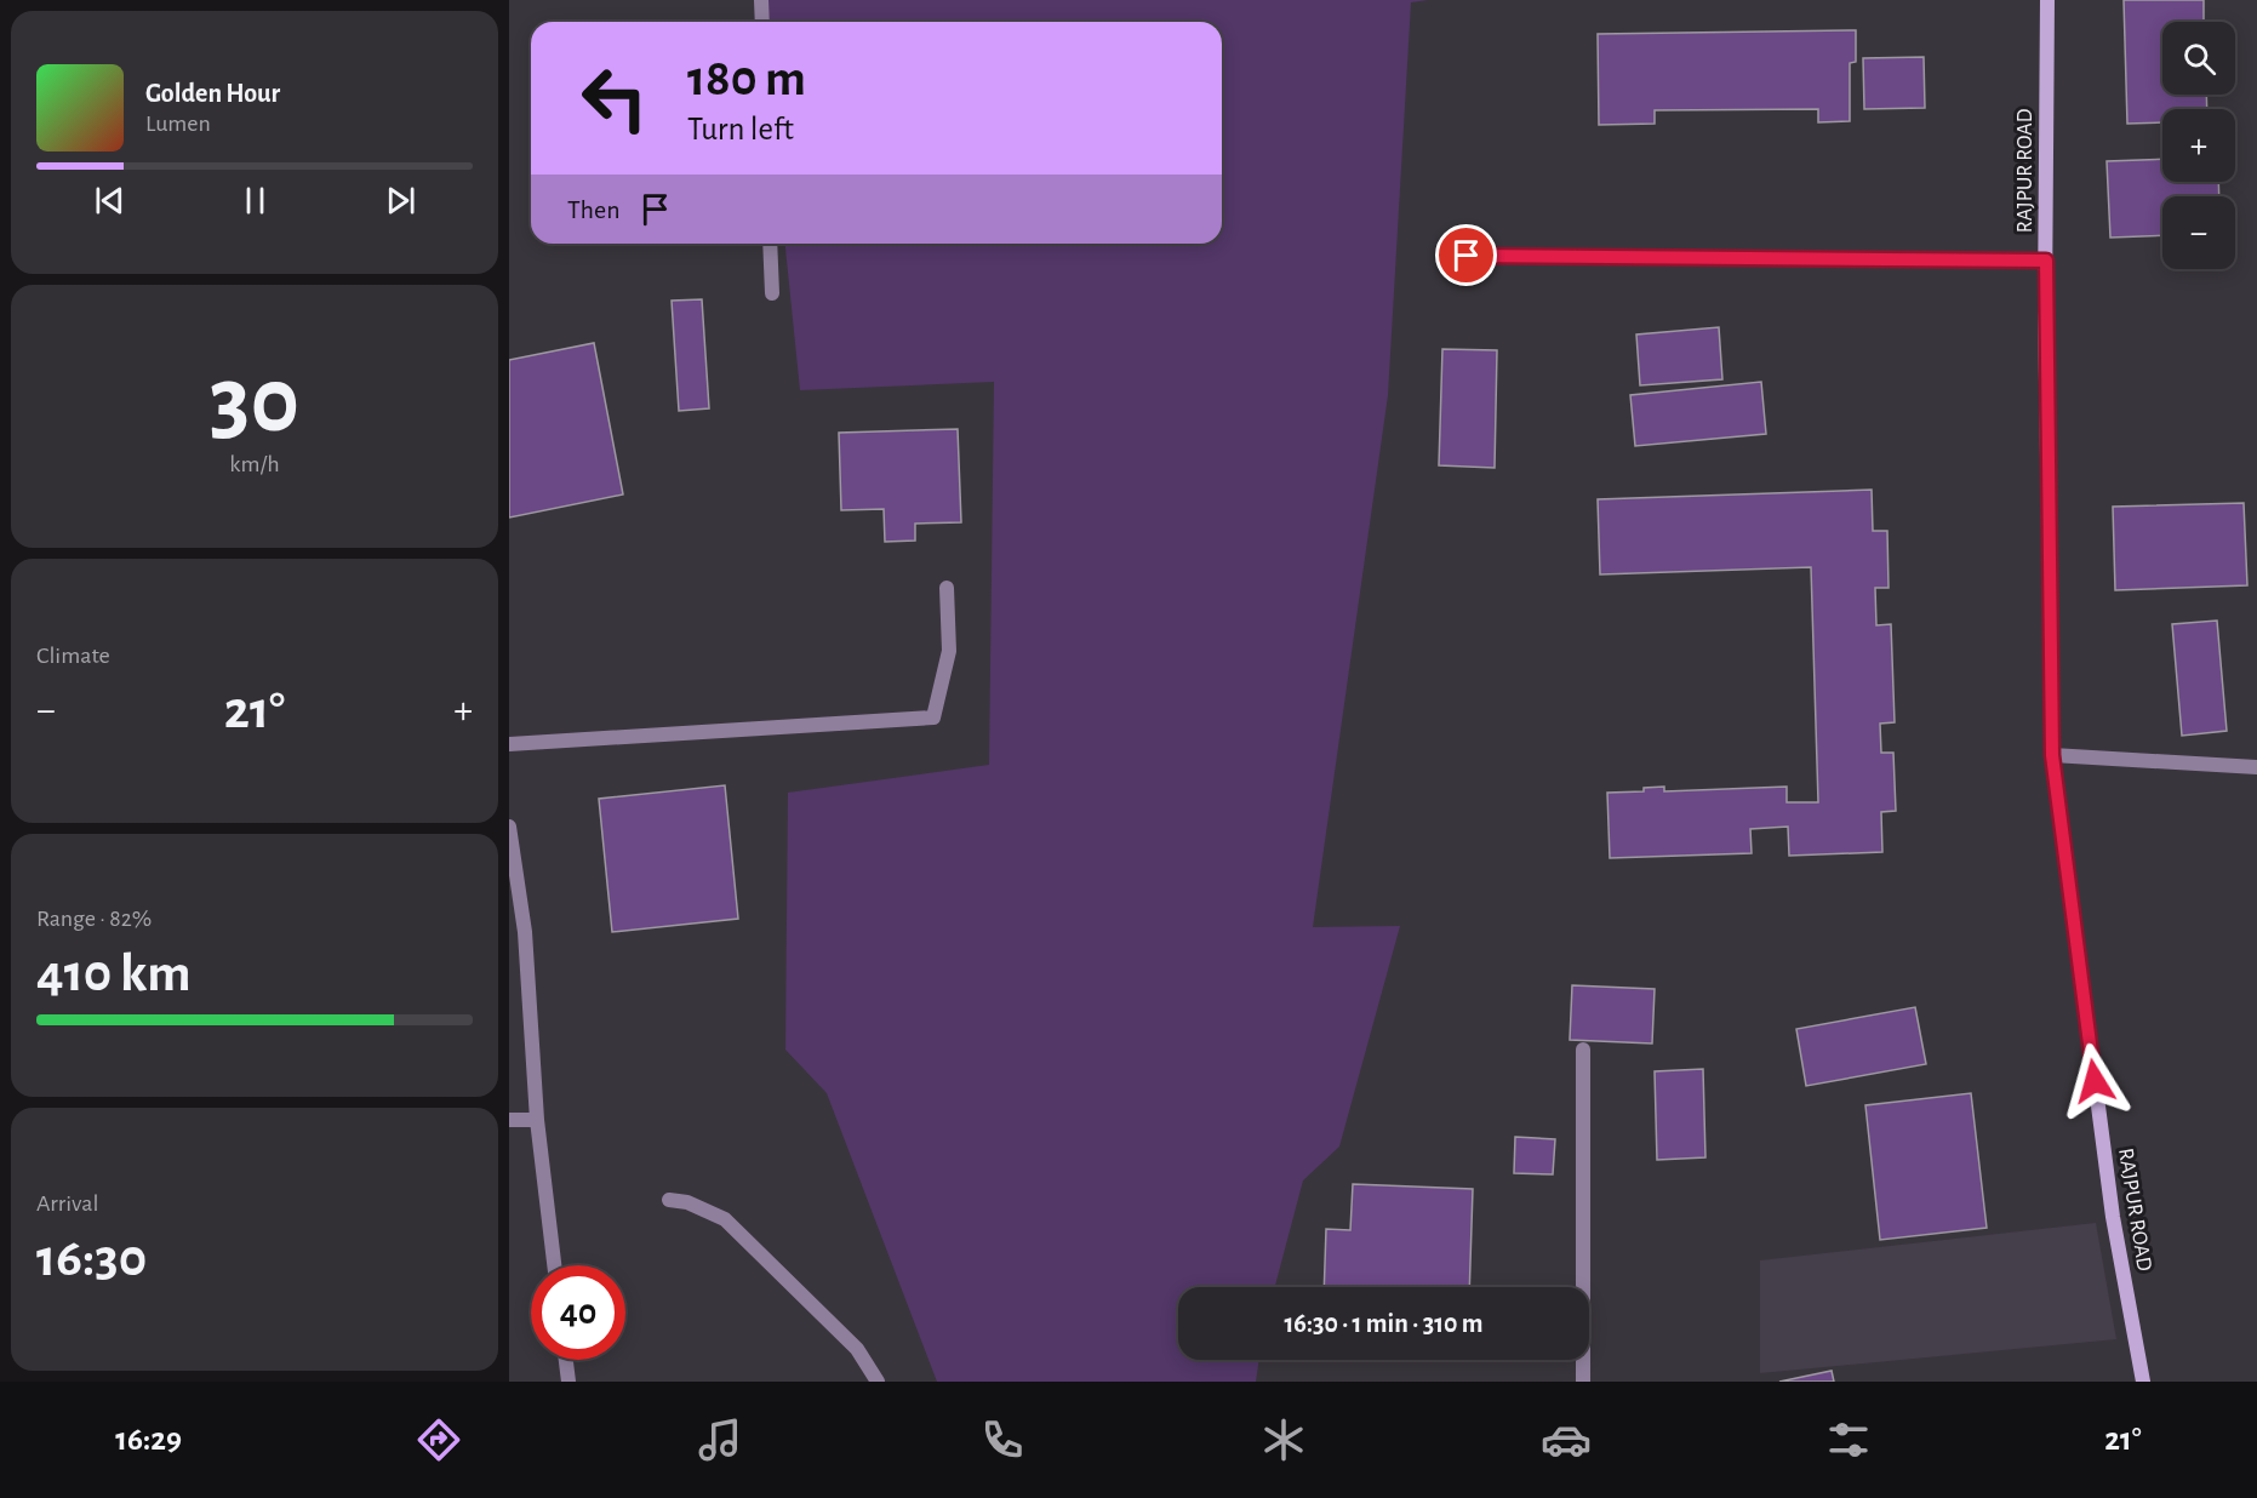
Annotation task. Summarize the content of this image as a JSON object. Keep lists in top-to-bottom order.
{
  "streets": {
    "street": ["RAJPUR ROAD"]
  },
  "page": {
    "map_buttons": ["+", "−"],
    "turn": ["180 m", "Turn left"],
    "song": ["Golden Hour", "Lumen"],
    "then": "Then",
    "tile": [
      ["30", "km/h"],
      "Climate",
      ["Range · 82%", "410 km"],
      ["Arrival", "16:30"]
    ],
    "heat": ["−", "21°", "+"],
    "limit": "40",
    "trip": "16:30 · 1 min · 310 m",
    "tabs": ["16:29", "21°"]
  }
}
